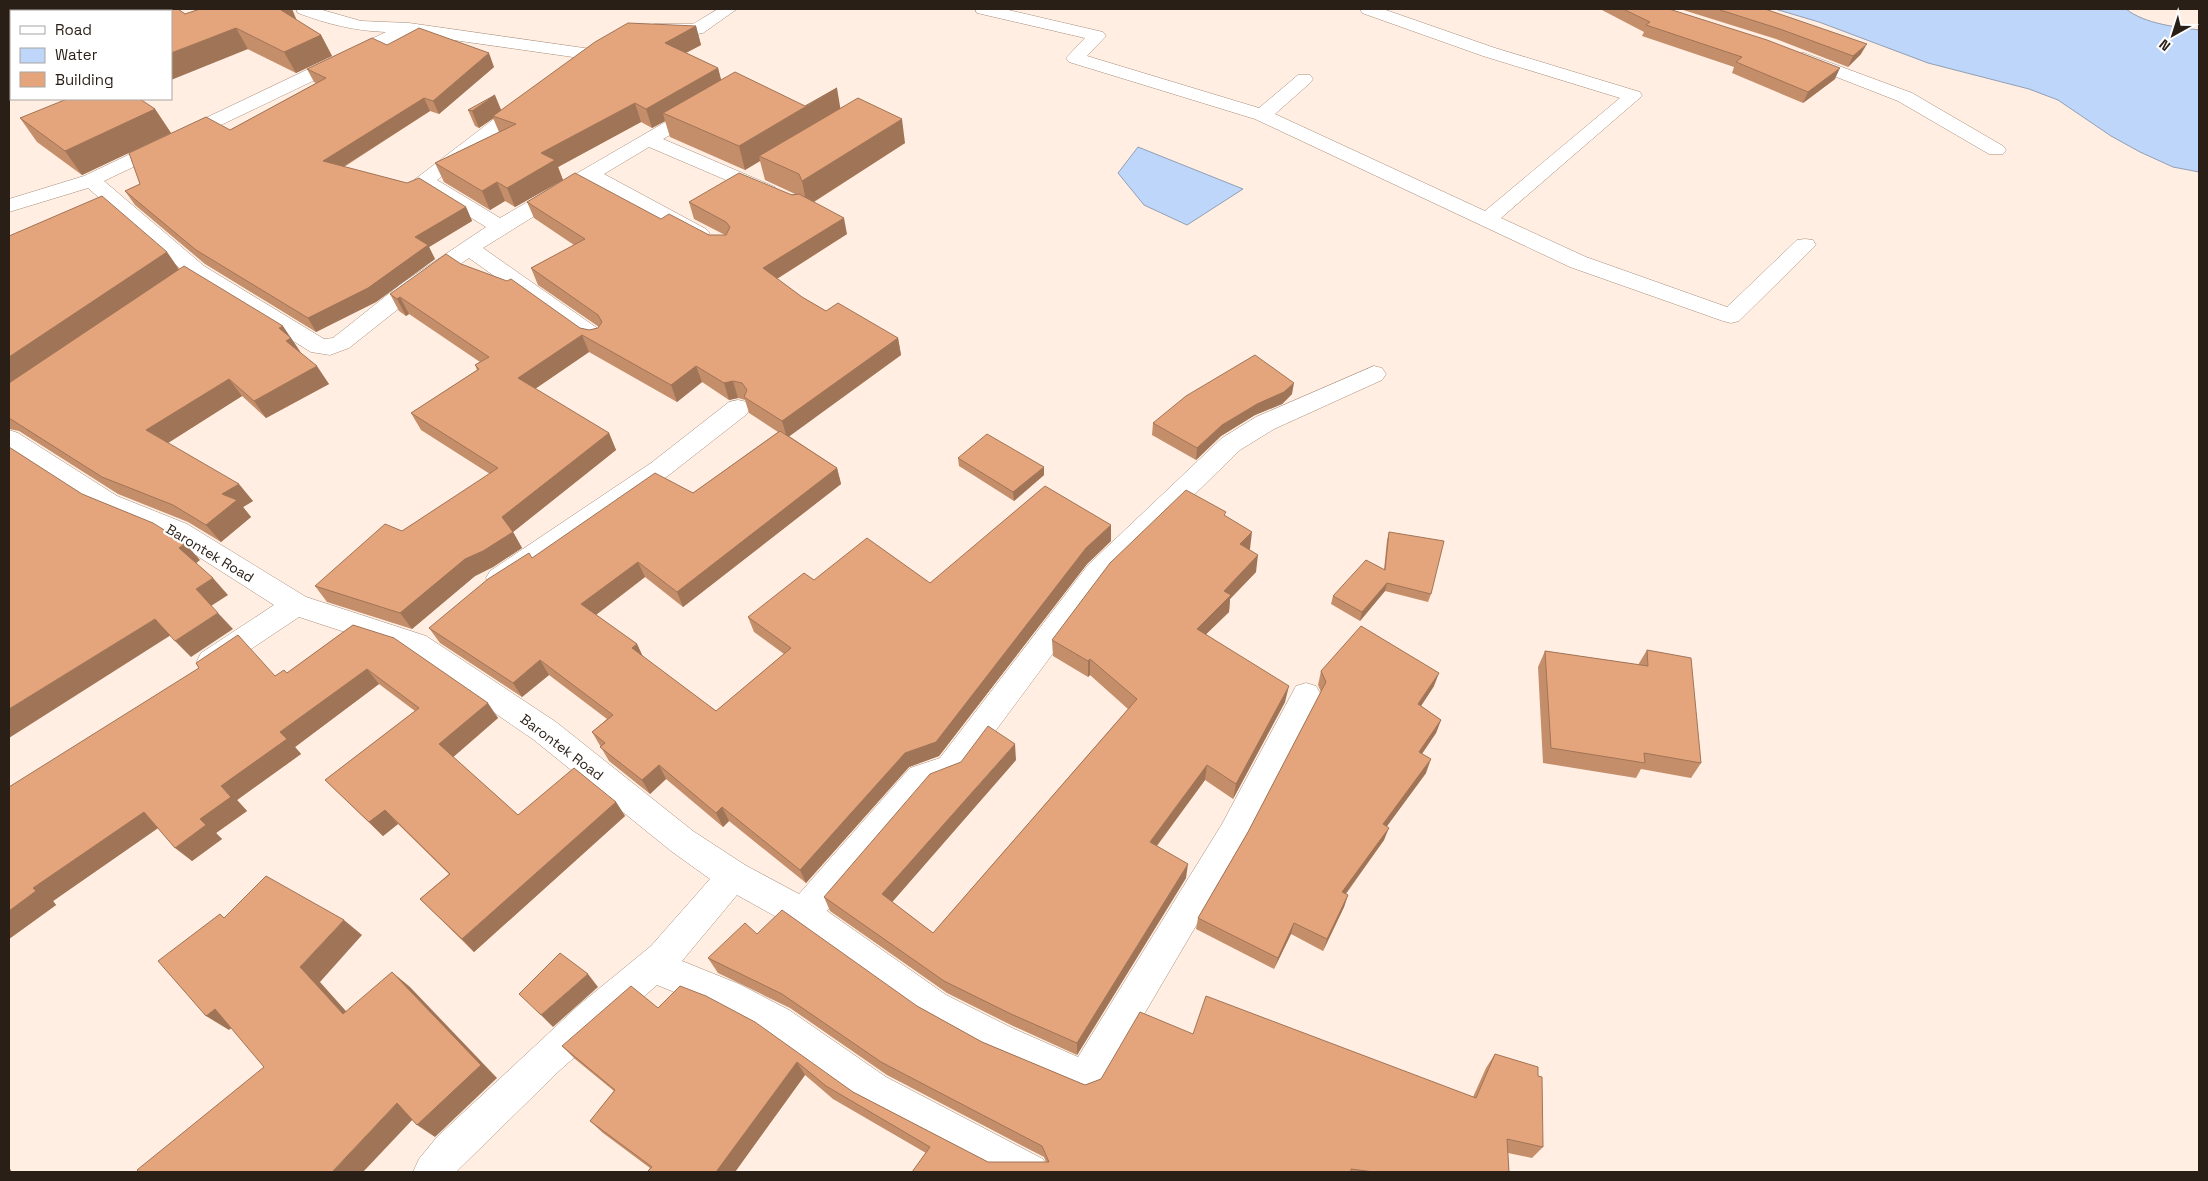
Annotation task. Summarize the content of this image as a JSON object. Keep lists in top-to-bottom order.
{
  "streets": {
    "street": ["Barontek Road"]
  },
  "legend": ["Road", "Water", "Building"],
  "north": "bottom left"
}
